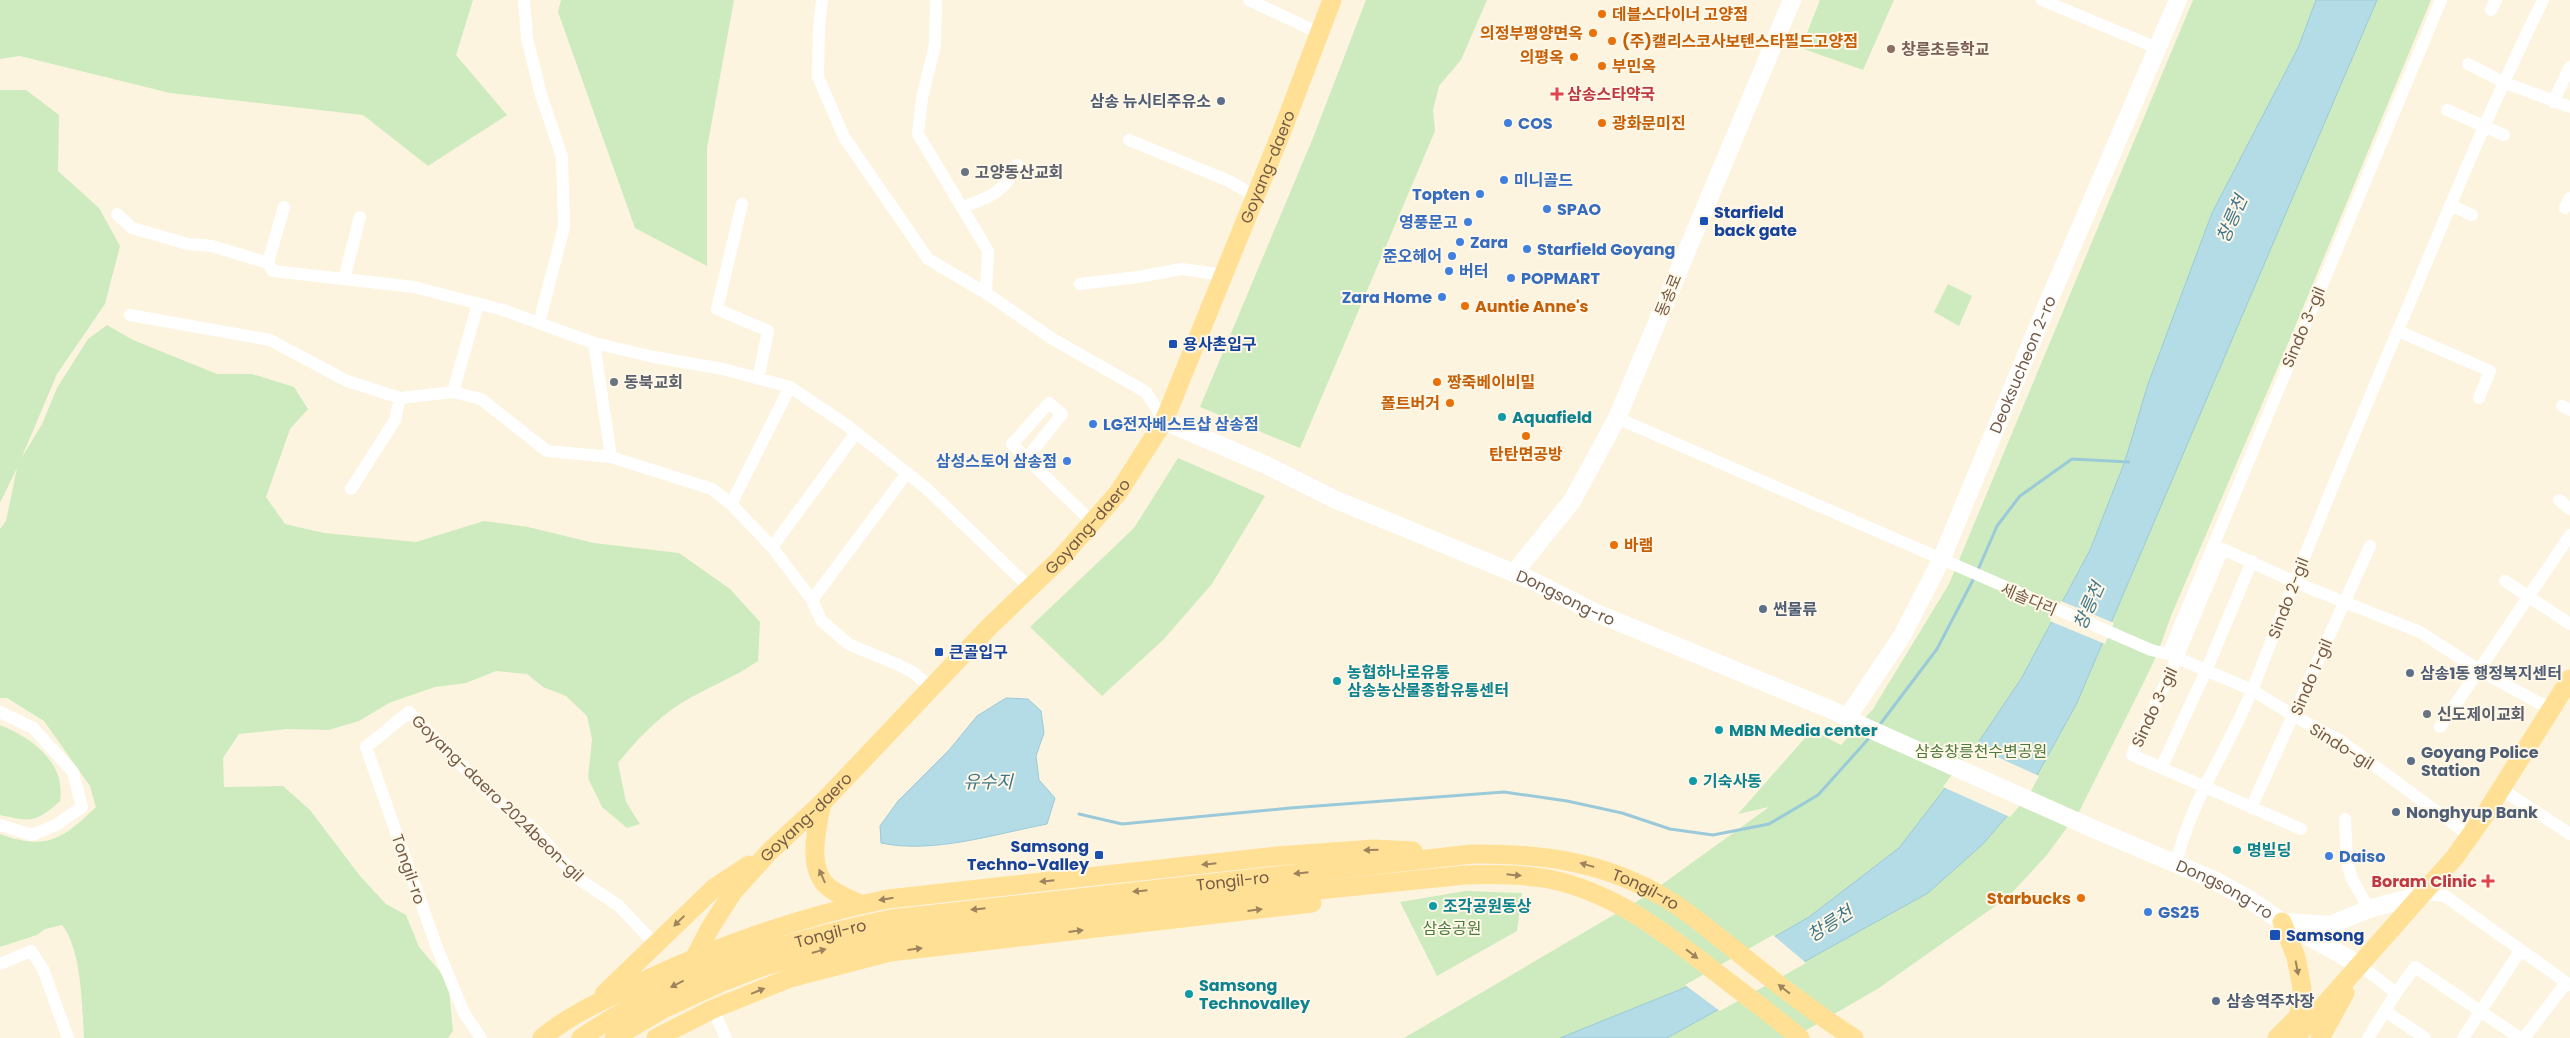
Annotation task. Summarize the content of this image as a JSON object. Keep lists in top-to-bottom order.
{
  "streets": {
    "main road": [
      "Goyang-daero",
      "동송로",
      "Deoksucheon 2-ro",
      "Dongsong-ro",
      "Tongil-ro"
    ],
    "street": [
      "Sindo 3-gil",
      "Sindo 2-gil",
      "세솔다리",
      "Sindo 1-gil",
      "Sindo-gil",
      "Goyang-daero 2024beon-gil"
    ]
  },
  "crossings": [
    ["Goyang-daero", "Dongsong-ro"],
    ["동송로", "Dongsong-ro"],
    ["동송로", "세솔다리"],
    ["Sindo 3-gil", "Sindo-gil"],
    ["Deoksucheon 2-ro", "Dongsong-ro"],
    ["Deoksucheon 2-ro", "세솔다리"],
    ["Dongsong-ro", "Sindo 2-gil"],
    ["Sindo 2-gil", "Sindo-gil"],
    ["세솔다리", "Sindo-gil"],
    ["Sindo 1-gil", "Sindo-gil"],
    ["Goyang-daero 2024beon-gil", "Tongil-ro"]
  ],
  "water": ["창릉천", "유수지"],
  "parks": ["삼송창릉천수변공원", "삼송공원"],
  "places": {
    "other": [
      "데블스다이너 고양점",
      "의정부평양면옥",
      "(주)캘리스코사보텐스타필드고양점",
      "창릉초등학교",
      "의평옥",
      "부민옥",
      "삼송 뉴시티주유소",
      "COS",
      "광화문미진",
      "고양동산교회",
      "미니골드",
      "Topten",
      "SPAO",
      "영풍문고",
      "Zara",
      "Starfield Goyang",
      "준오헤어",
      "버터",
      "POPMART",
      "Zara Home",
      "Auntie Anne's",
      "동북교회",
      "짱죽베이비밀",
      "폴트버거",
      "Aquafield",
      "LG전자베스트샵 삼송점",
      "탄탄면공방",
      "삼성스토어 삼송점",
      "바램",
      "썬물류",
      "삼송1동 행정복지센터",
      "농협하나로유통 삼송농산물종합유통센터",
      "신도제이교회",
      "MBN Media center",
      "Goyang Police Station",
      "기숙사동",
      "Nonghyup Bank",
      "명빌딩",
      "Daiso",
      "Starbucks",
      "조각공원동상",
      "GS25",
      "Samsong Technovalley",
      "삼송역주차장"
    ],
    "health": ["삼송스타약국", "Boram Clinic"],
    "transit": [
      "Starfield back gate",
      "용사촌입구",
      "큰골입구",
      "Samsong Techno-Valley",
      "Samsong"
    ]
  }
}
